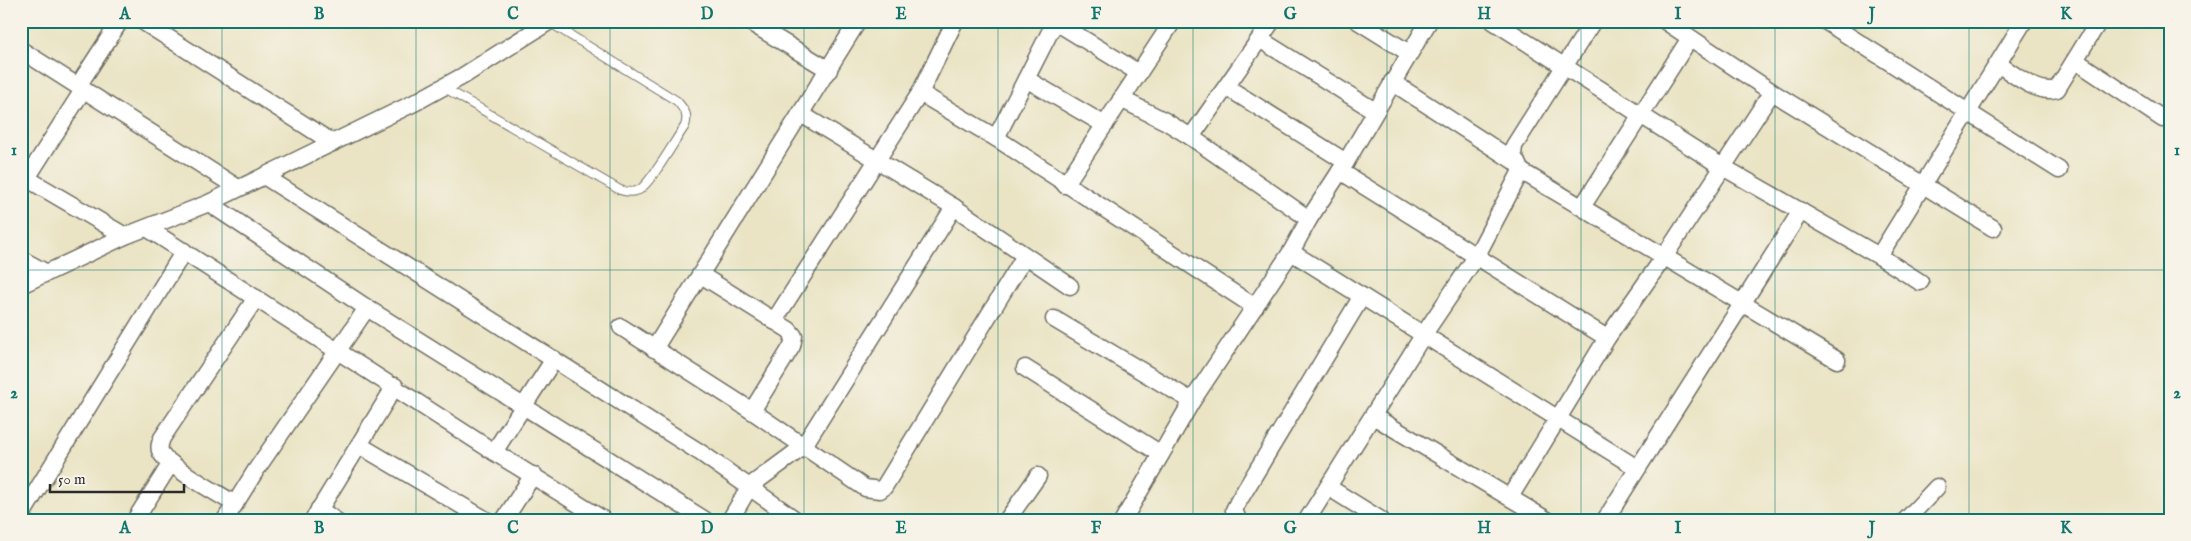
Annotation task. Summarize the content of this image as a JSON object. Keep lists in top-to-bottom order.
{
  "scale_bar": "50 m",
  "grid": {
    "columns": [
      "A",
      "B",
      "C",
      "D",
      "E",
      "F",
      "G",
      "H",
      "I",
      "J",
      "K"
    ],
    "rows": ["1", "2"]
  }
}
